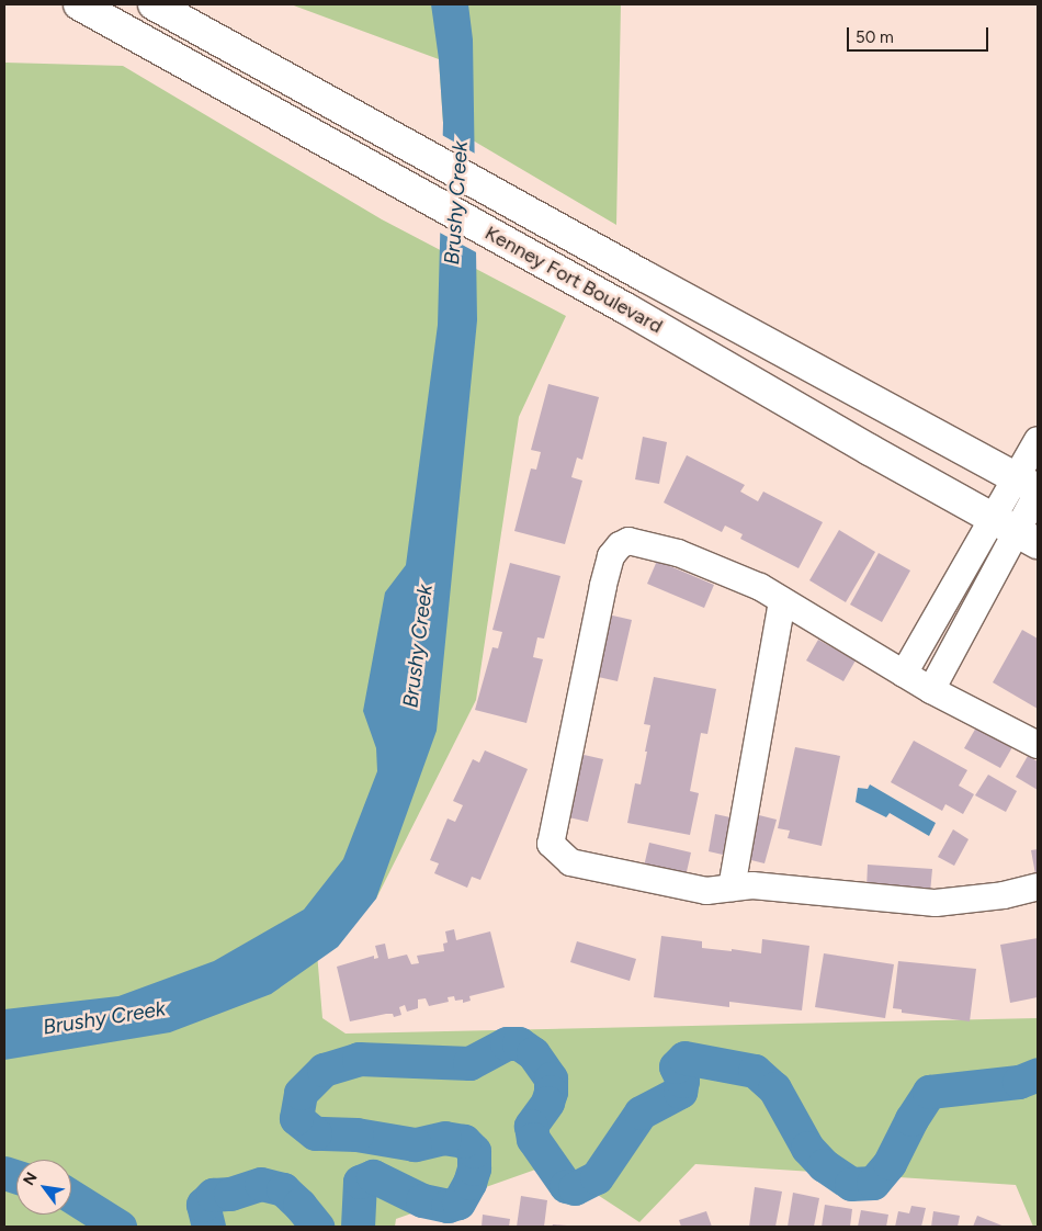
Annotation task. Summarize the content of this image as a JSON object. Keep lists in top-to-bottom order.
{
  "streets": {
    "main road": ["Kenney Fort Boulevard"]
  },
  "water": ["Brushy Creek"],
  "scale_bar": "50 m",
  "north": "top left"
}
